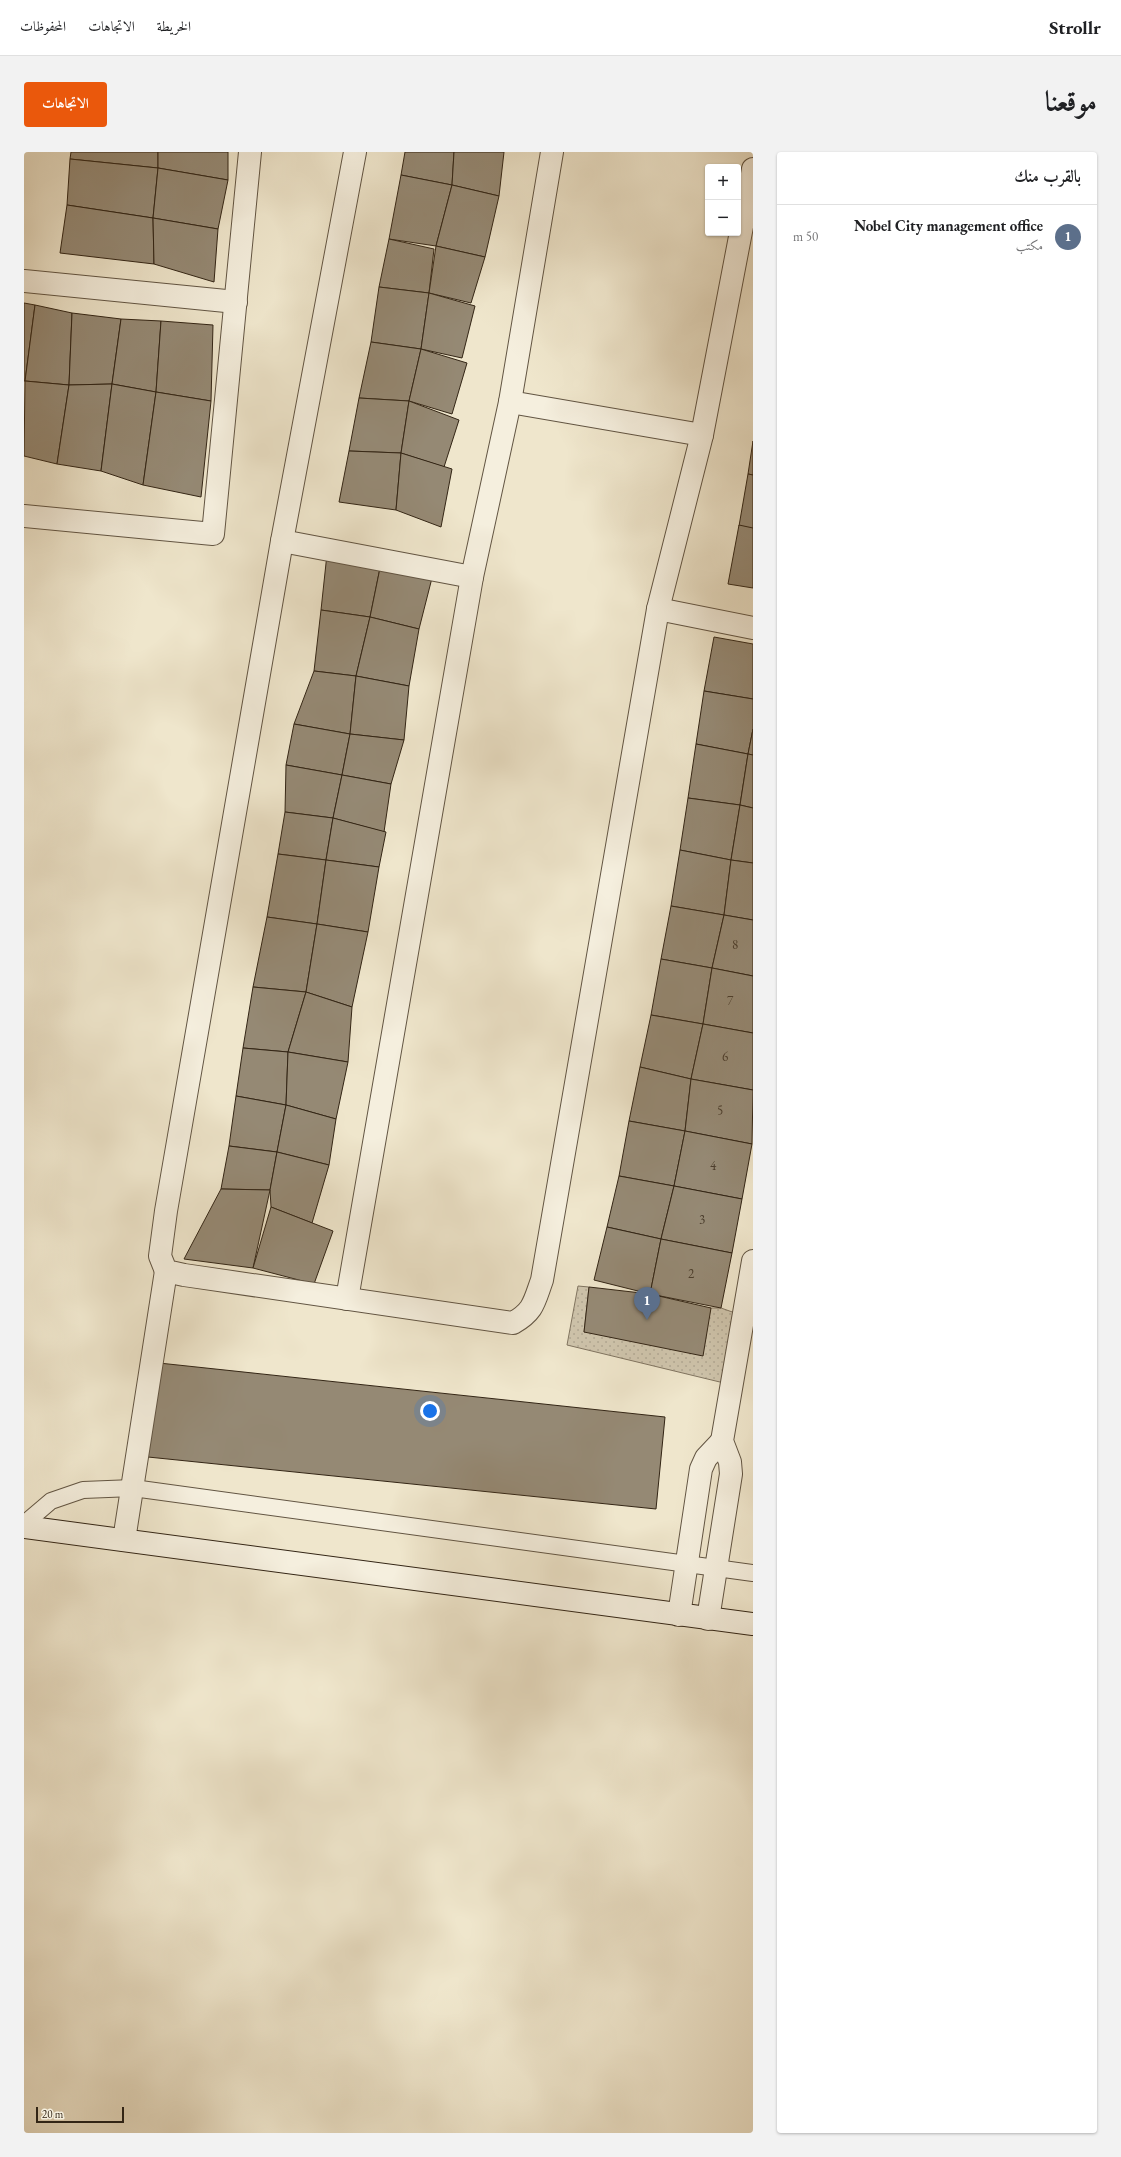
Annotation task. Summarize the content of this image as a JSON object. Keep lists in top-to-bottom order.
{
  "house_numbers": [
    "8",
    "7",
    "6",
    "5",
    "4",
    "3",
    "2"
  ],
  "scale_bar": "20 m",
  "page": {
    "header": "Strollr",
    "nav": ["الخريطة", "الاتجاهات", "المحفوظات"],
    "title": "موقعنا",
    "buttons": "الاتجاهات",
    "heading": "بالقرب منك",
    "map_buttons": ["+", "−"],
    "list": [
      {
        "mark": "1",
        "name": "Nobel City management office",
        "note": "مكتب",
        "value": "50 m"
      }
    ],
    "pins": "1",
    "scale": "20 m"
  }
}
